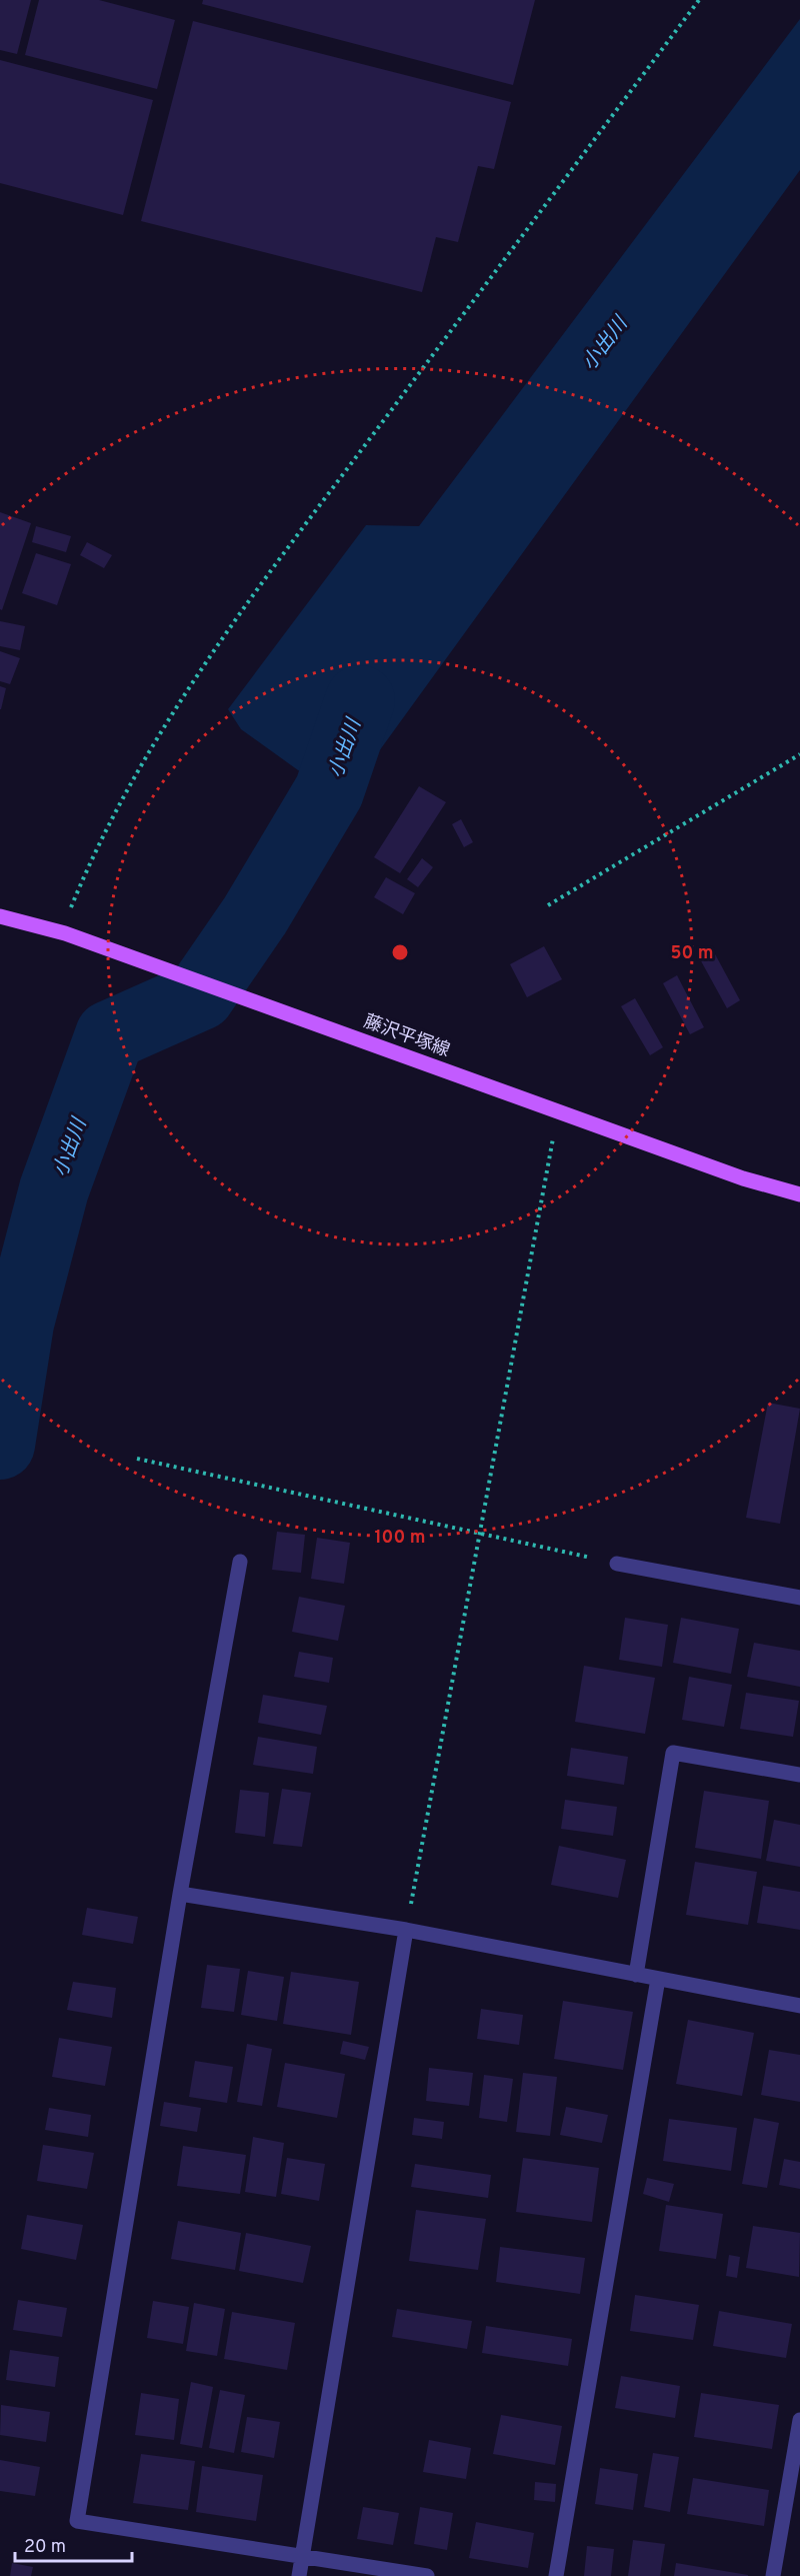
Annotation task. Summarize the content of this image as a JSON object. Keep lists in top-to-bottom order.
{
  "streets": {
    "main road": ["藤沢平塚線"]
  },
  "water": ["小出川"],
  "scale_bar": "20 m",
  "rings": ["50 m", "100 m"]
}
